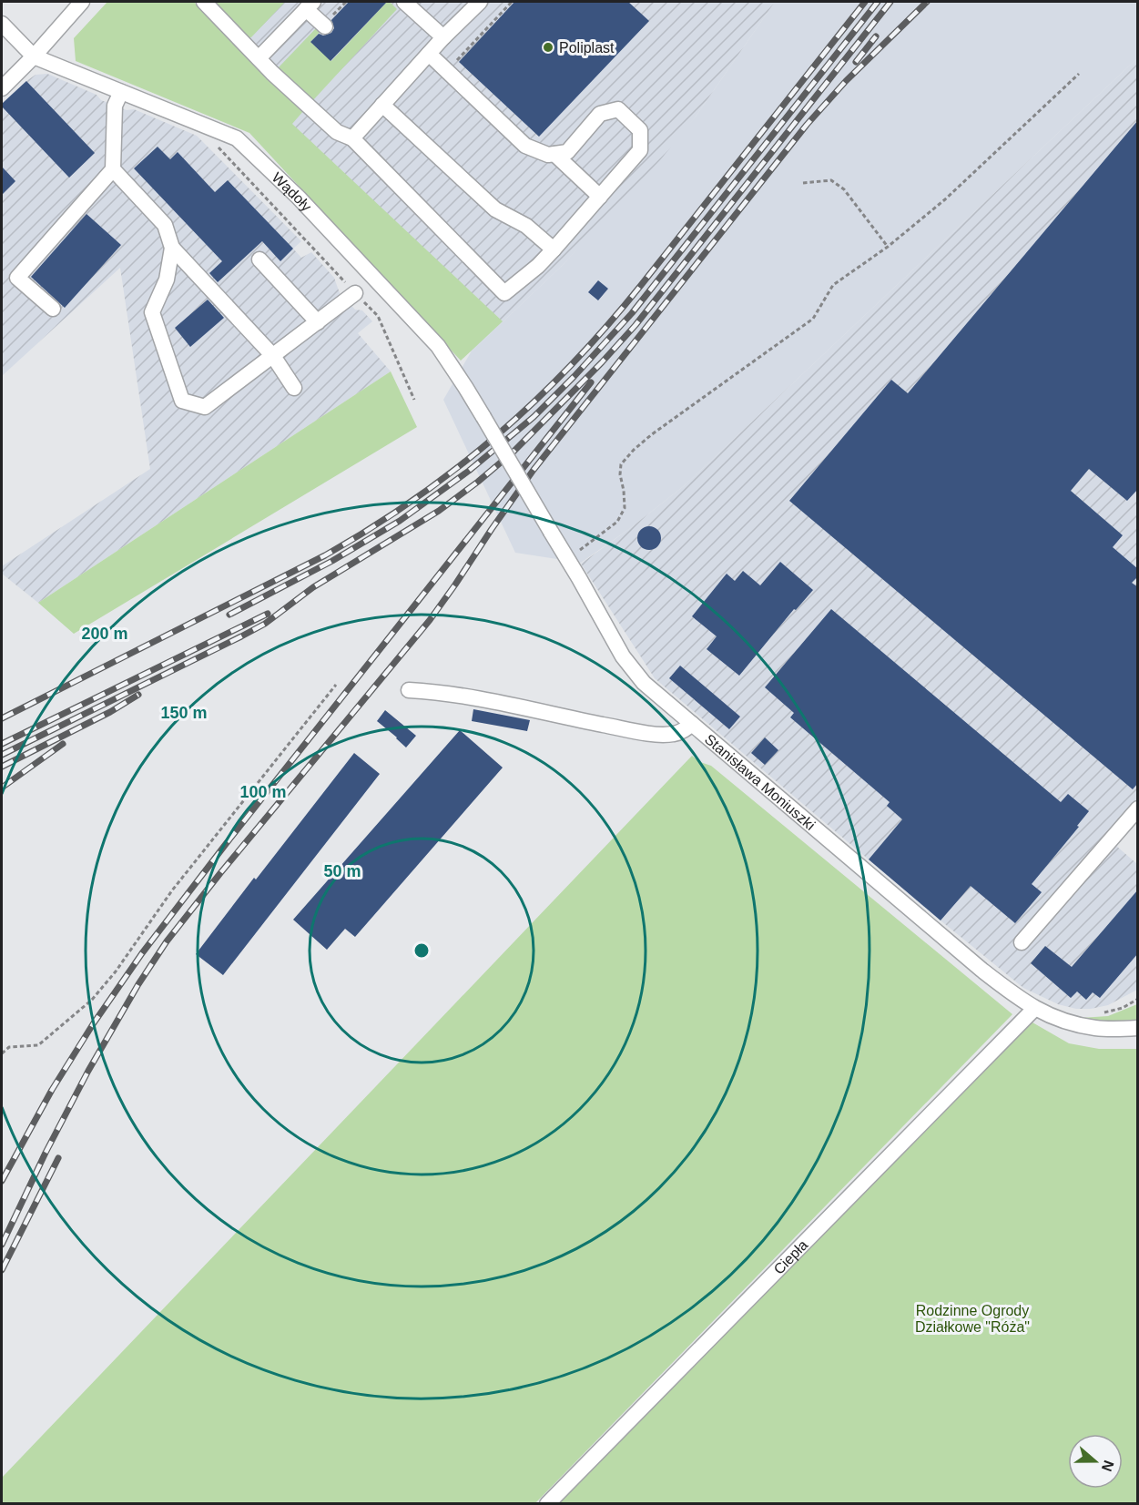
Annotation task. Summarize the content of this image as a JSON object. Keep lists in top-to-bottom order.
{
  "streets": {
    "street": ["Wądoły", "Stanisława Moniuszki", "Ciepła"]
  },
  "crossings": [
    ["Wądoły", "Stanisława Moniuszki"],
    ["Stanisława Moniuszki", "Ciepła"]
  ],
  "parks": ["Rodzinne Ogrody Działkowe \"Róża\""],
  "places": ["Poliplast"],
  "north": "right",
  "rings": [
    "200 m",
    "150 m",
    "100 m",
    "50 m"
  ]
}
